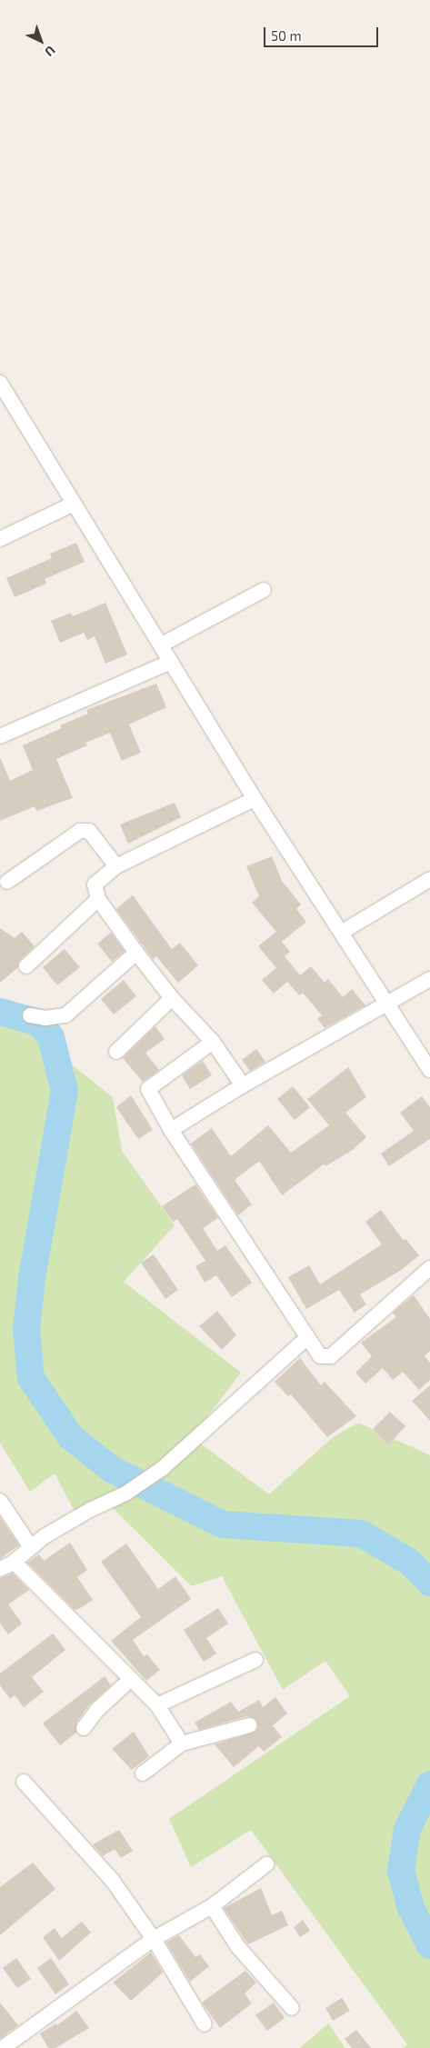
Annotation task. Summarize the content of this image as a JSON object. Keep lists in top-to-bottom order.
{
  "scale_bar": "50 m",
  "north": "bottom right"
}
